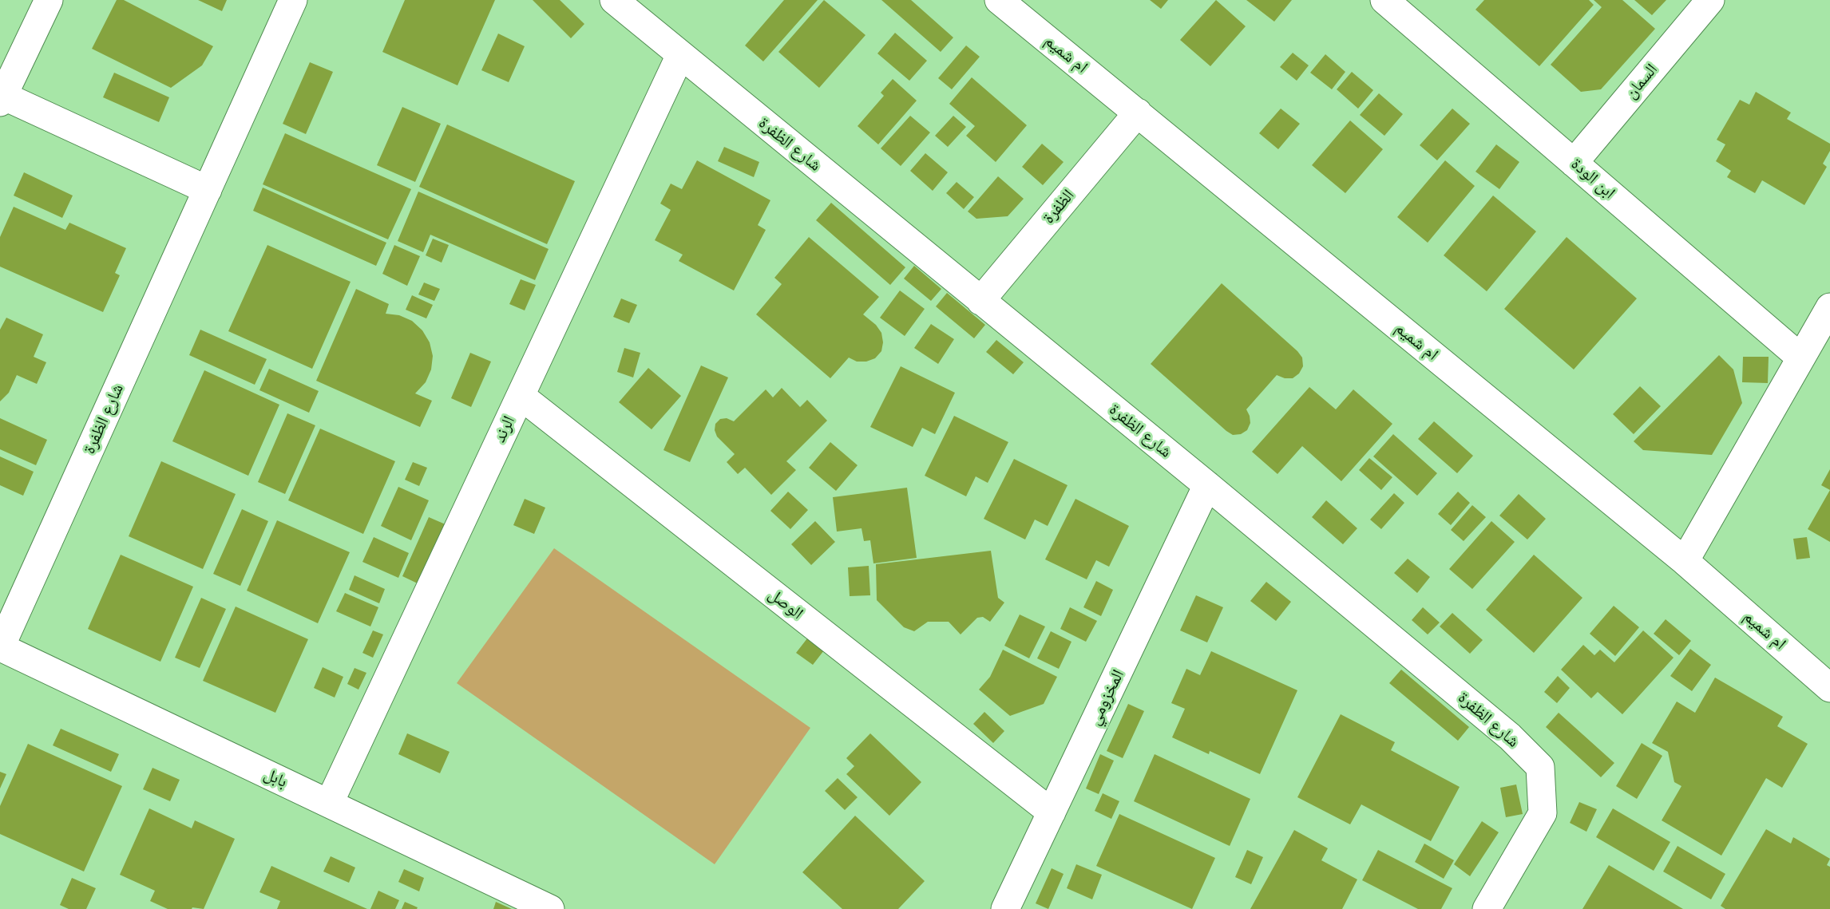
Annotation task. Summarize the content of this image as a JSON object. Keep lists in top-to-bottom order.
{
  "streets": {
    "street": [
      "ام شميم",
      "السمان",
      "شارع الظفرة",
      "ابن الودة",
      "الظفرة",
      "الرند",
      "الوصل",
      "المخزومي",
      "بابل"
    ]
  },
  "crossings": [
    ["ام شميم", "الظفرة"],
    ["السمان", "ابن الودة"],
    ["شارع الظفرة", "الظفرة"],
    ["شارع الظفرة", "الرند"],
    ["شارع الظفرة", "المخزومي"],
    ["شارع الظفرة", "بابل"],
    ["الرند", "الوصل"],
    ["الرند", "بابل"],
    ["الوصل", "المخزومي"]
  ]
}
